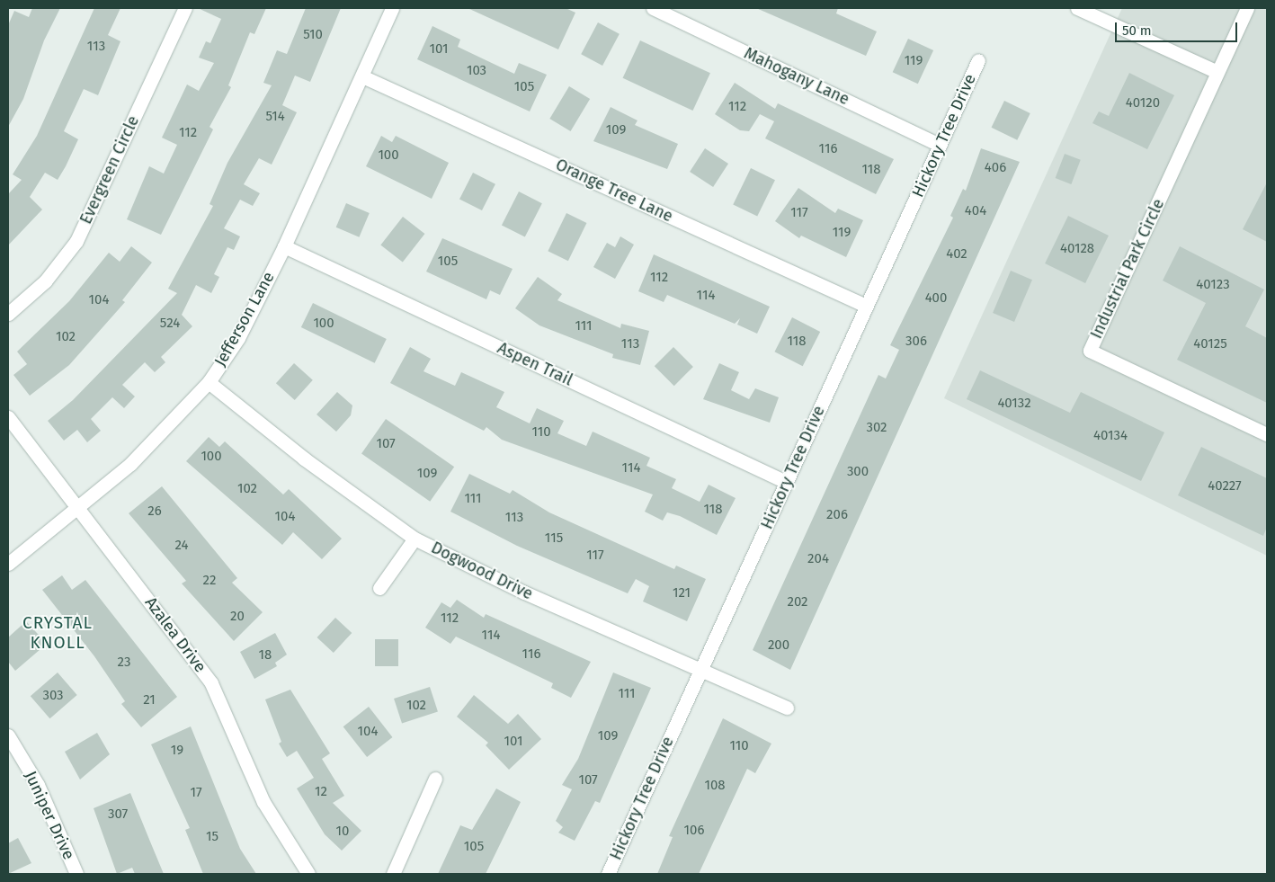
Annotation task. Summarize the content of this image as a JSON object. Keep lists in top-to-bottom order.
{
  "streets": {
    "street": [
      "Mahogany Lane",
      "Hickory Tree Drive",
      "Evergreen Circle",
      "Orange Tree Lane",
      "Industrial Park Circle",
      "Jefferson Lane",
      "Aspen Trail",
      "Dogwood Drive",
      "Azalea Drive",
      "Juniper Drive"
    ]
  },
  "crossings": [
    ["Mahogany Lane", "Hickory Tree Drive"],
    ["Hickory Tree Drive", "Orange Tree Lane"],
    ["Hickory Tree Drive", "Aspen Trail"],
    ["Hickory Tree Drive", "Dogwood Drive"],
    ["Orange Tree Lane", "Jefferson Lane"],
    ["Jefferson Lane", "Aspen Trail"],
    ["Jefferson Lane", "Dogwood Drive"],
    ["Jefferson Lane", "Azalea Drive"]
  ],
  "districts": ["CRYSTAL KNOLL"],
  "house_numbers": [
    "510",
    "113",
    "101",
    "119",
    "103",
    "105",
    "40120",
    "112",
    "514",
    "109",
    "112",
    "116",
    "100",
    "406",
    "118",
    "404",
    "117",
    "119",
    "40128",
    "402",
    "105",
    "112",
    "40123",
    "114",
    "400",
    "104",
    "524",
    "100",
    "111",
    "102",
    "118",
    "306",
    "113",
    "40125",
    "40132",
    "302",
    "110",
    "40134",
    "107",
    "100",
    "114",
    "300",
    "109",
    "40227",
    "102",
    "111",
    "118",
    "26",
    "206",
    "104",
    "113",
    "115",
    "24",
    "117",
    "204",
    "22",
    "121",
    "202",
    "20",
    "112",
    "114",
    "200",
    "116",
    "18",
    "23",
    "111",
    "303",
    "21",
    "102",
    "104",
    "109",
    "101",
    "110",
    "19",
    "107",
    "108",
    "12",
    "17",
    "307",
    "106",
    "10",
    "15",
    "105"
  ],
  "scale_bar": "50 m"
}
